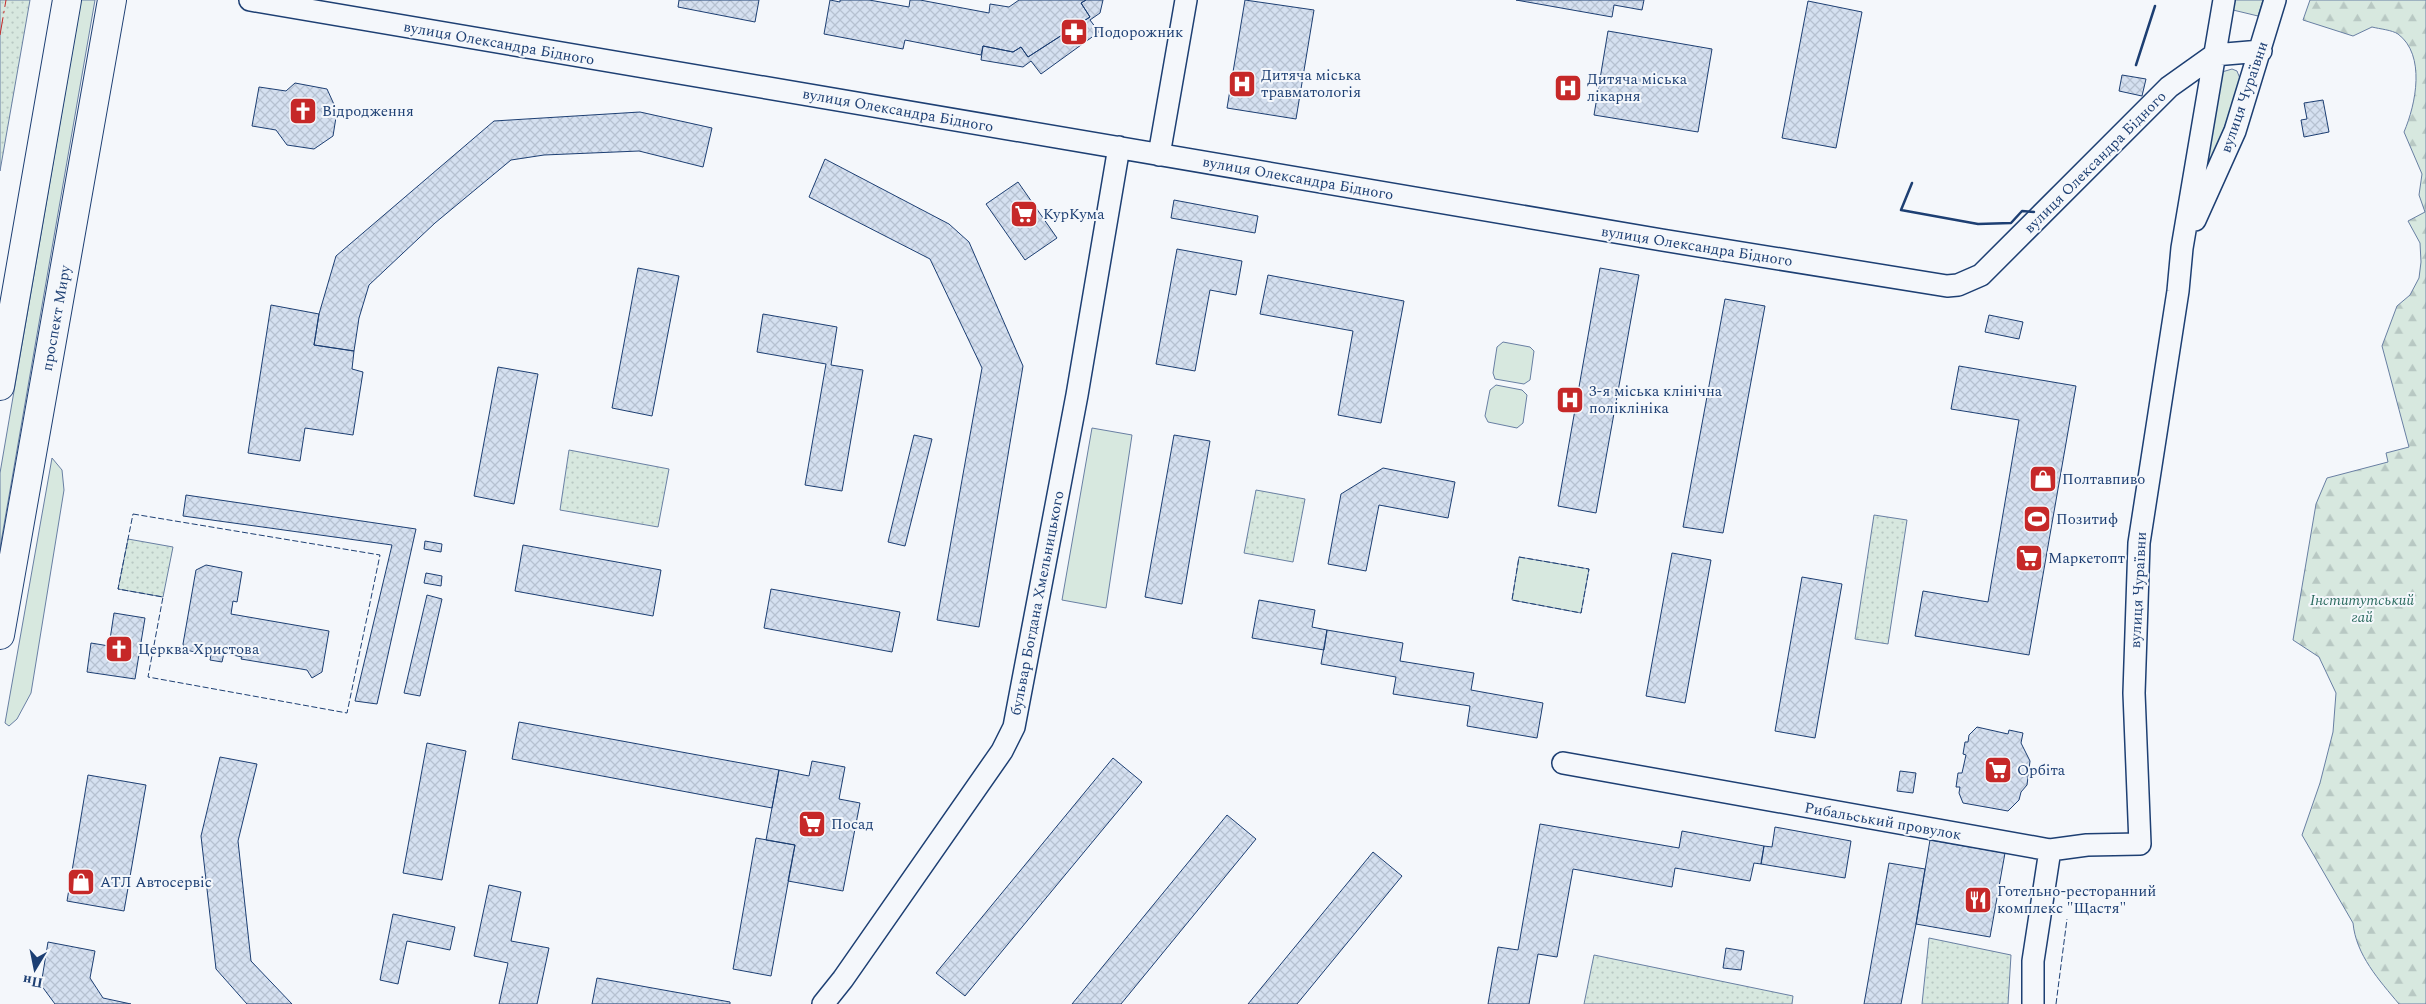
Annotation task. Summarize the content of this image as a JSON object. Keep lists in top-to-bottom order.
{
  "streets": {
    "main road": ["проспект Миру"],
    "street": [
      "вулиця Олександра Бідного",
      "вулиця Чураївни",
      "бульвар Богдана Хмельницького",
      "Рибальський провулок"
    ]
  },
  "crossings": [
    ["вулиця Олександра Бідного", "вулиця Чураївни"],
    ["вулиця Олександра Бідного", "бульвар Богдана Хмельницького"],
    ["вулиця Чураївни", "Рибальський провулок"]
  ],
  "parks": ["Інститутський гай"],
  "places": {
    "pharmacy": ["Подорожник"],
    "hospital": ["Дитяча міська травматологія", "Дитяча міська лікарня", "3-я міська клінічна поліклініка"],
    "church": ["Відродження", "Церква Христова"],
    "supermarket": [
      "КурКума",
      "Маркетопт",
      "Орбіта",
      "Посад"
    ],
    "shop": ["Полтавпиво", "АТЛ Автосервіс"],
    "sports": ["Позитиф"],
    "restaurant": ["Готельно-ресторанний комплекс \"Щастя\""]
  },
  "north": "bottom"
}
